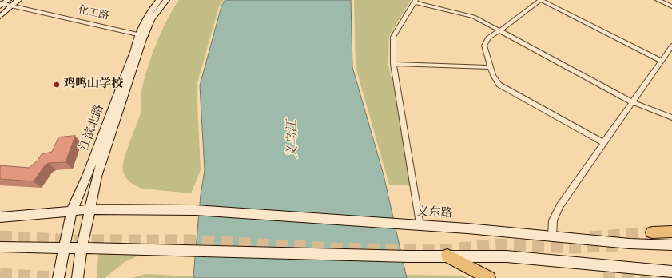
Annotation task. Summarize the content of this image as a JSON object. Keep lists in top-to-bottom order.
{
  "streets": {
    "main road": ["江滨北路", "义东路"],
    "street": ["化工路"]
  },
  "crossings": [
    ["化工路", "江滨北路"],
    ["江滨北路", "义东路"]
  ],
  "water": ["义乌江"],
  "places": ["鸡鸣山学校"]
}
